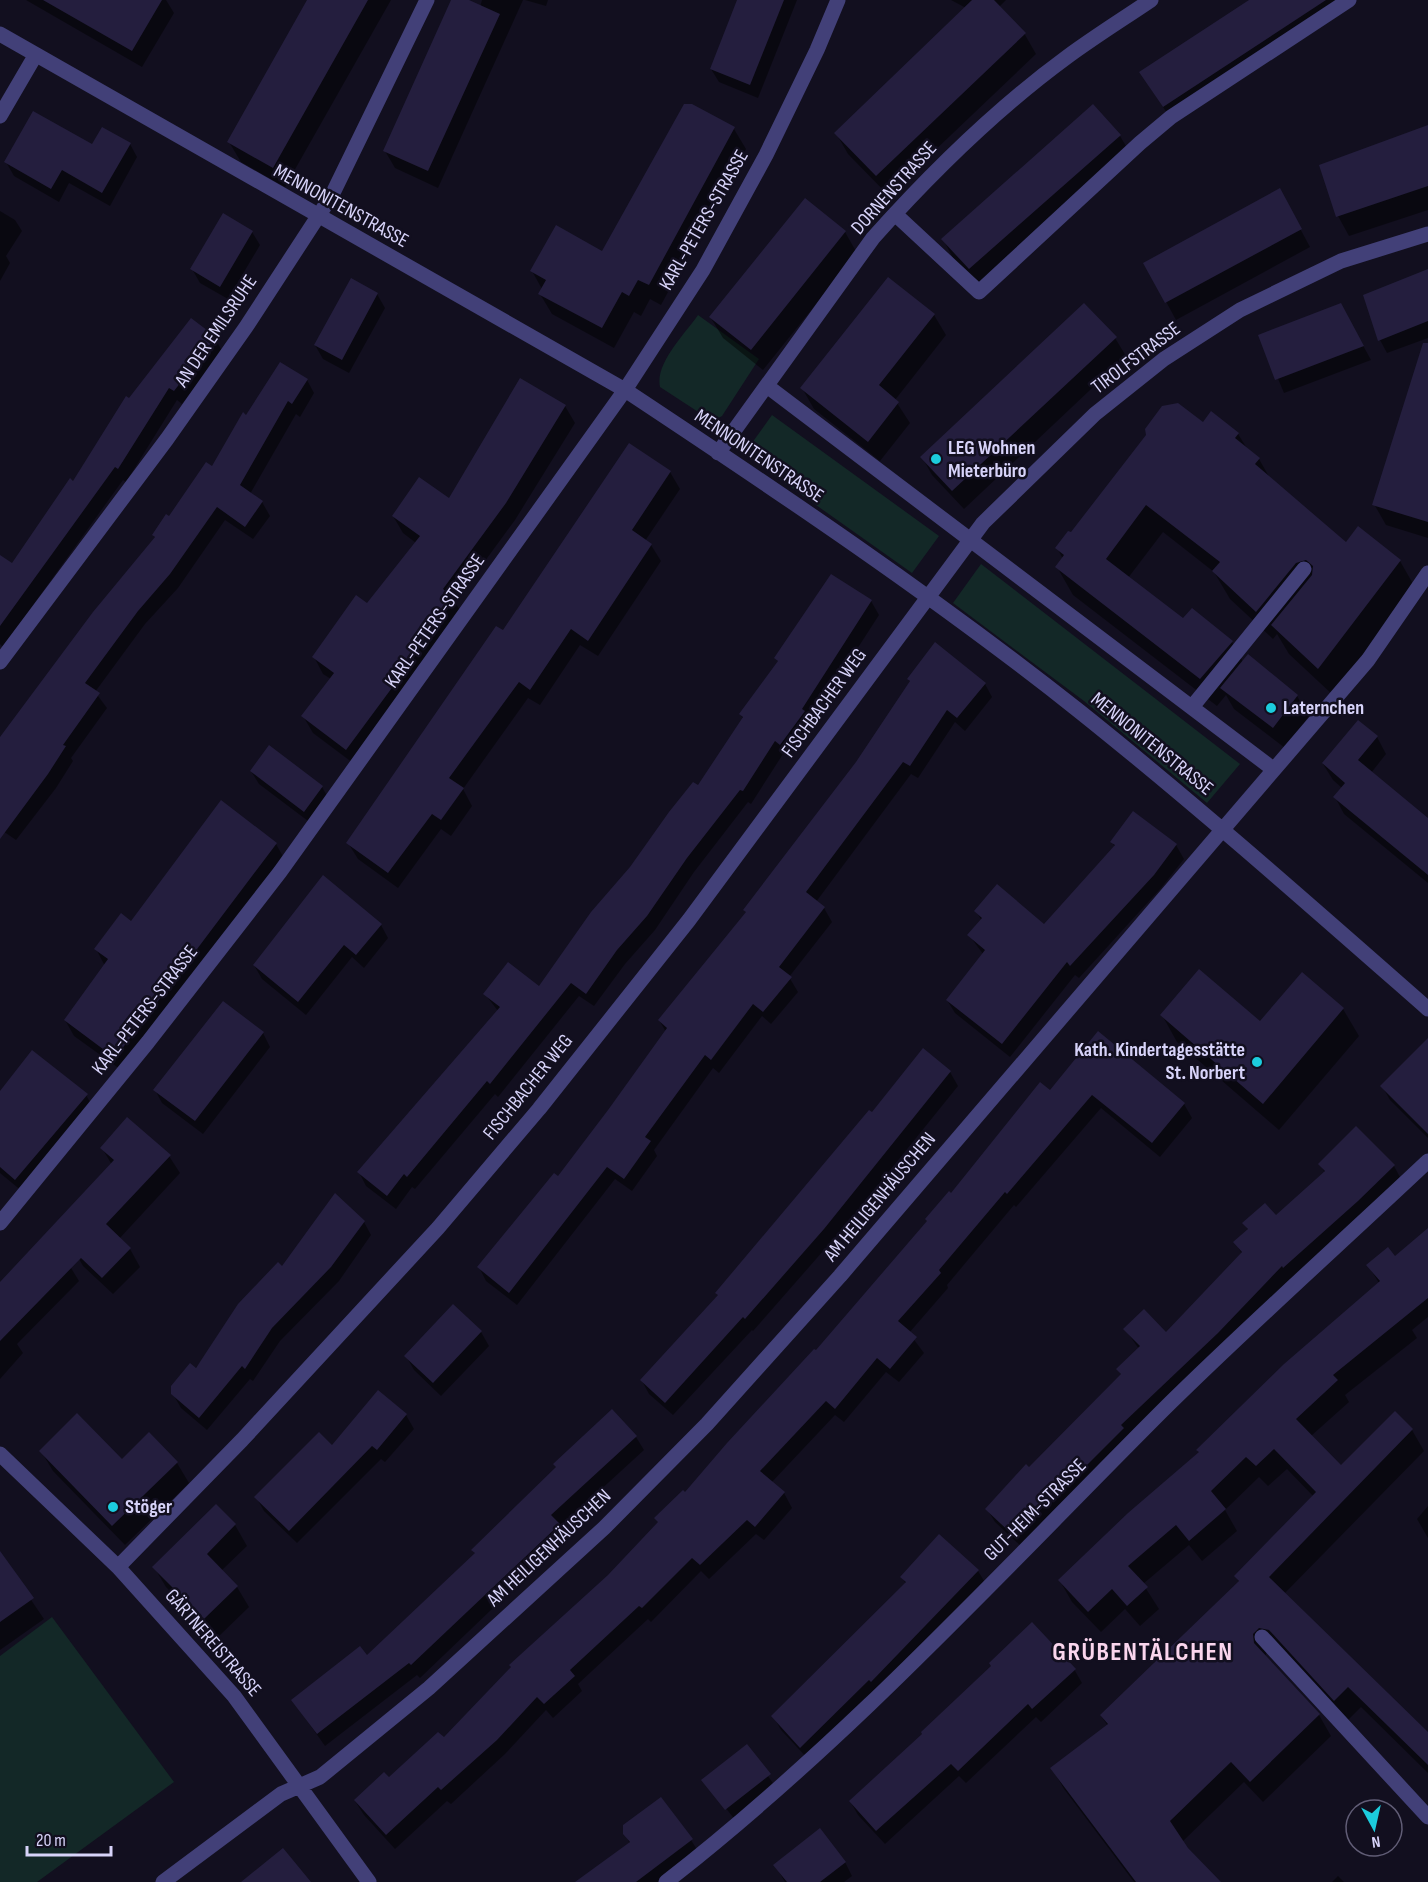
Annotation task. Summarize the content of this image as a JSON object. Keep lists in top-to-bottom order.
{
  "streets": {
    "street": [
      "DORNENSTRASSE",
      "MENNONITENSTRASSE",
      "KARL-PETERS-STRASSE",
      "AN DER EMILSRUHE",
      "TIROLFSTRASSE",
      "FISCHBACHER WEG",
      "AM HEILIGENHÄUSCHEN",
      "GUT-HEIM-STRASSE",
      "GÄRTNEREISTRASSE"
    ]
  },
  "crossings": [
    ["DORNENSTRASSE", "MENNONITENSTRASSE"],
    ["MENNONITENSTRASSE", "KARL-PETERS-STRASSE"],
    ["MENNONITENSTRASSE", "AN DER EMILSRUHE"],
    ["MENNONITENSTRASSE", "TIROLFSTRASSE"],
    ["MENNONITENSTRASSE", "FISCHBACHER WEG"],
    ["MENNONITENSTRASSE", "AM HEILIGENHÄUSCHEN"],
    ["TIROLFSTRASSE", "FISCHBACHER WEG"],
    ["FISCHBACHER WEG", "GÄRTNEREISTRASSE"],
    ["AM HEILIGENHÄUSCHEN", "GÄRTNEREISTRASSE"]
  ],
  "districts": ["GRÜBENTÄLCHEN"],
  "places": [
    "LEG Wohnen Mieterbüro",
    "Laternchen",
    "Kath. Kindertagesstätte St. Norbert",
    "Stöger"
  ],
  "scale_bar": "20 m",
  "north": "bottom"
}
